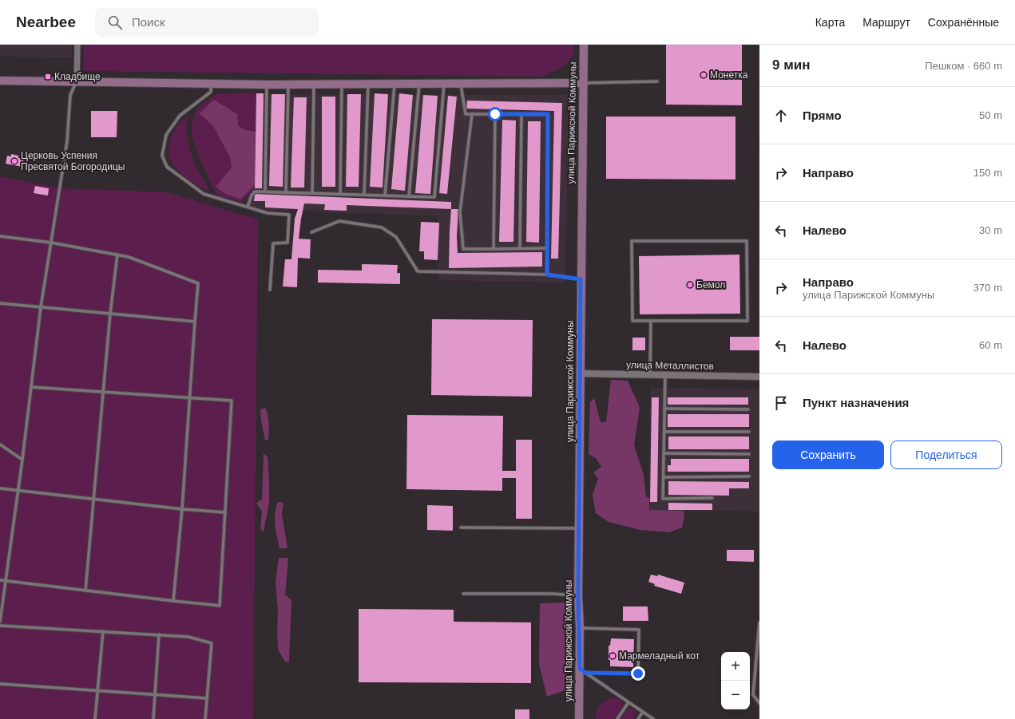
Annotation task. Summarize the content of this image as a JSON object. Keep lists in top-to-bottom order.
{
  "streets": {
    "main road": ["улица Парижской Коммуны"],
    "street": ["улица Металлистов"]
  },
  "crossings": [
    ["улица Парижской Коммуны", "улица Металлистов"]
  ],
  "places": {
    "other": [
      "Монетка",
      "Церковь Успения Пресвятой Богородицы",
      "Бемол",
      "Мармеладный кот"
    ],
    "transit": ["Кладбище"]
  },
  "page": {
    "header": "Nearbee",
    "search": "Поиск",
    "nav": ["Карта", "Маршрут", "Сохранённые"],
    "heading": ["9 мин", "Пешком · 660 m"],
    "list": [
      ["Прямо", "50 m"],
      ["Направо", "150 m"],
      ["Налево", "30 m"],
      ["Направо", "улица Парижской Коммуны", "370 m"],
      ["Налево", "60 m"],
      "Пункт назначения"
    ],
    "buttons": ["Сохранить", "Поделиться"],
    "map_buttons": ["+", "−"]
  }
}
